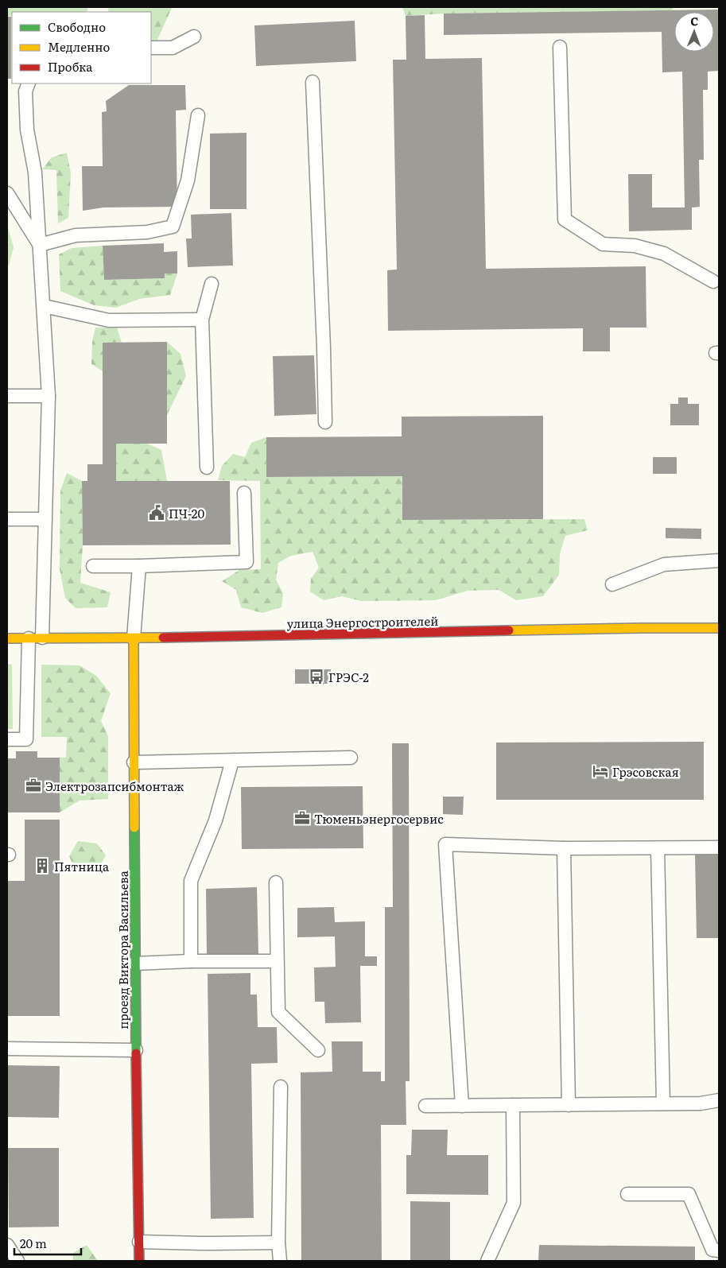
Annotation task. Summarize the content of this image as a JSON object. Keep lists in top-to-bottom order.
{
  "streets": {
    "main road": ["улица Энергостроителей", "проезд Виктора Васильева"]
  },
  "crossings": [
    ["улица Энергостроителей", "проезд Виктора Васильева"]
  ],
  "places": {
    "public building": ["ПЧ-20"],
    "bus stop": ["ГРЭС-2"],
    "hotel": ["Грэсовская"],
    "office": ["Электрозапсибмонтаж", "Тюменьэнергосервис"],
    "building": ["Пятница"]
  },
  "legend": ["Свободно", "Медленно", "Пробка"],
  "scale_bar": "20 m",
  "north": "top"
}
